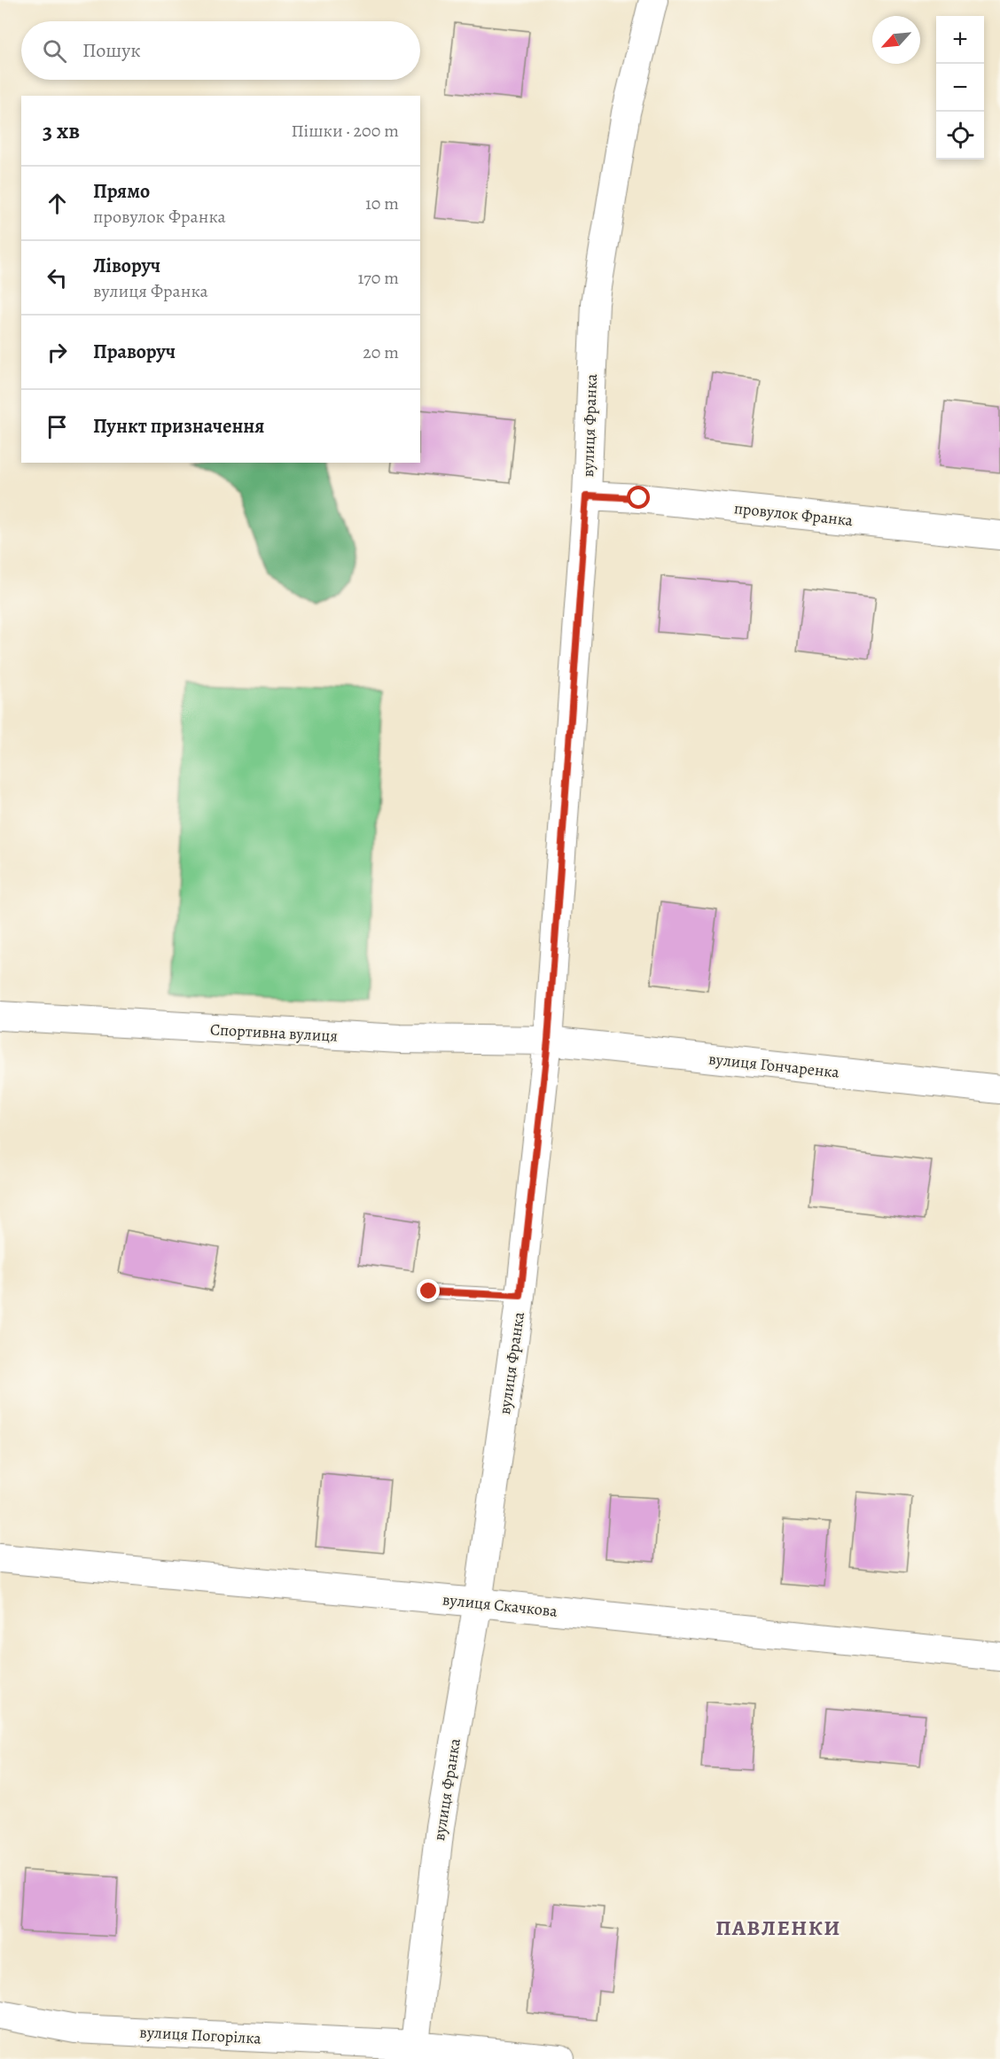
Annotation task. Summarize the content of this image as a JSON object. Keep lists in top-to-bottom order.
{
  "streets": {
    "street": [
      "вулиця Франка",
      "провулок Франка",
      "Спортивна вулиця",
      "вулиця Гончаренка",
      "вулиця Скачкова",
      "вулиця Погорілка"
    ]
  },
  "crossings": [
    ["вулиця Франка", "провулок Франка"],
    ["вулиця Франка", "Спортивна вулиця"],
    ["вулиця Франка", "вулиця Гончаренка"],
    ["вулиця Франка", "вулиця Скачкова"],
    ["вулиця Франка", "вулиця Погорілка"],
    ["Спортивна вулиця", "вулиця Гончаренка"]
  ],
  "districts": ["ПАВЛЕНКИ"],
  "north": "bottom left",
  "page": {
    "map_buttons": ["+", "−"],
    "search": "Пошук",
    "heading": ["3 хв", "Пішки · 200 m"],
    "list": [
      ["Прямо", "провулок Франка", "10 m"],
      ["Ліворуч", "вулиця Франка", "170 m"],
      ["Праворуч", "20 m"],
      "Пункт призначення"
    ]
  }
}
